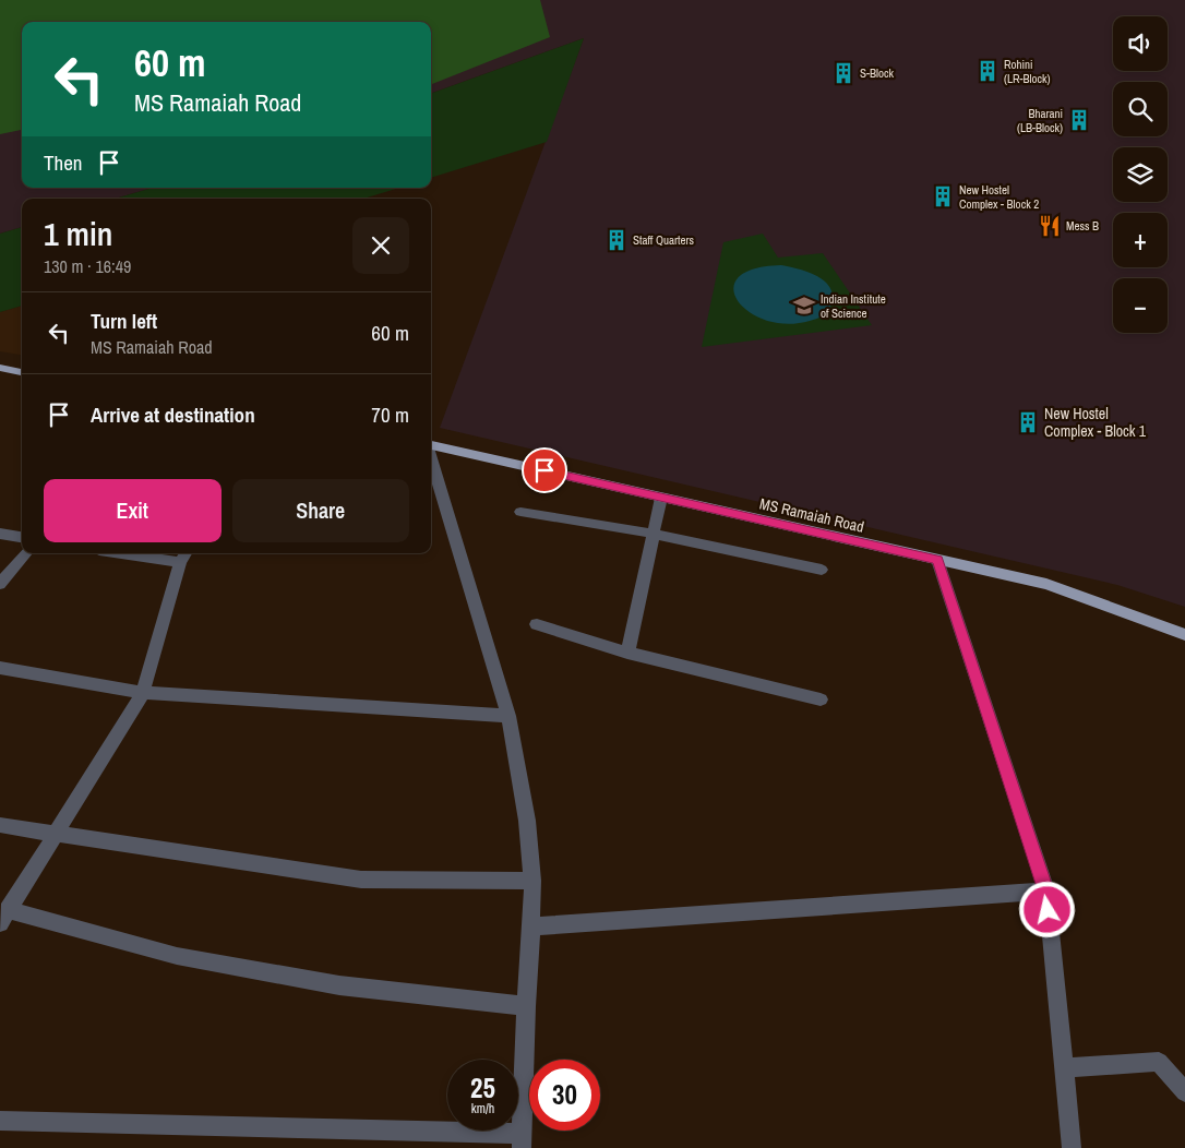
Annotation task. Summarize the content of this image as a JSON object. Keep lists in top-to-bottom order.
{
  "streets": {
    "main road": ["MS Ramaiah Road"]
  },
  "places": {
    "building": [
      "Rohini (LR-Block)",
      "S-Block",
      "Bharani (LB-Block)",
      "New Hostel Complex - Block 2",
      "Staff Quarters",
      "New Hostel Complex - Block 1"
    ],
    "restaurant": ["Mess B"],
    "school or university": ["Indian Institute of Science"]
  },
  "page": {
    "map_buttons": ["+", "−"],
    "turn": ["60 m", "MS Ramaiah Road"],
    "then": "Then",
    "heading": ["1 min", "130 m · 16:49"],
    "list": [
      {
        "name": "Turn left",
        "note": "MS Ramaiah Road",
        "value": "60 m"
      },
      {
        "name": "Arrive at destination",
        "value": "70 m"
      }
    ],
    "buttons": ["Exit", "Share"],
    "speed": "25 km/h",
    "limit": "30"
  }
}
